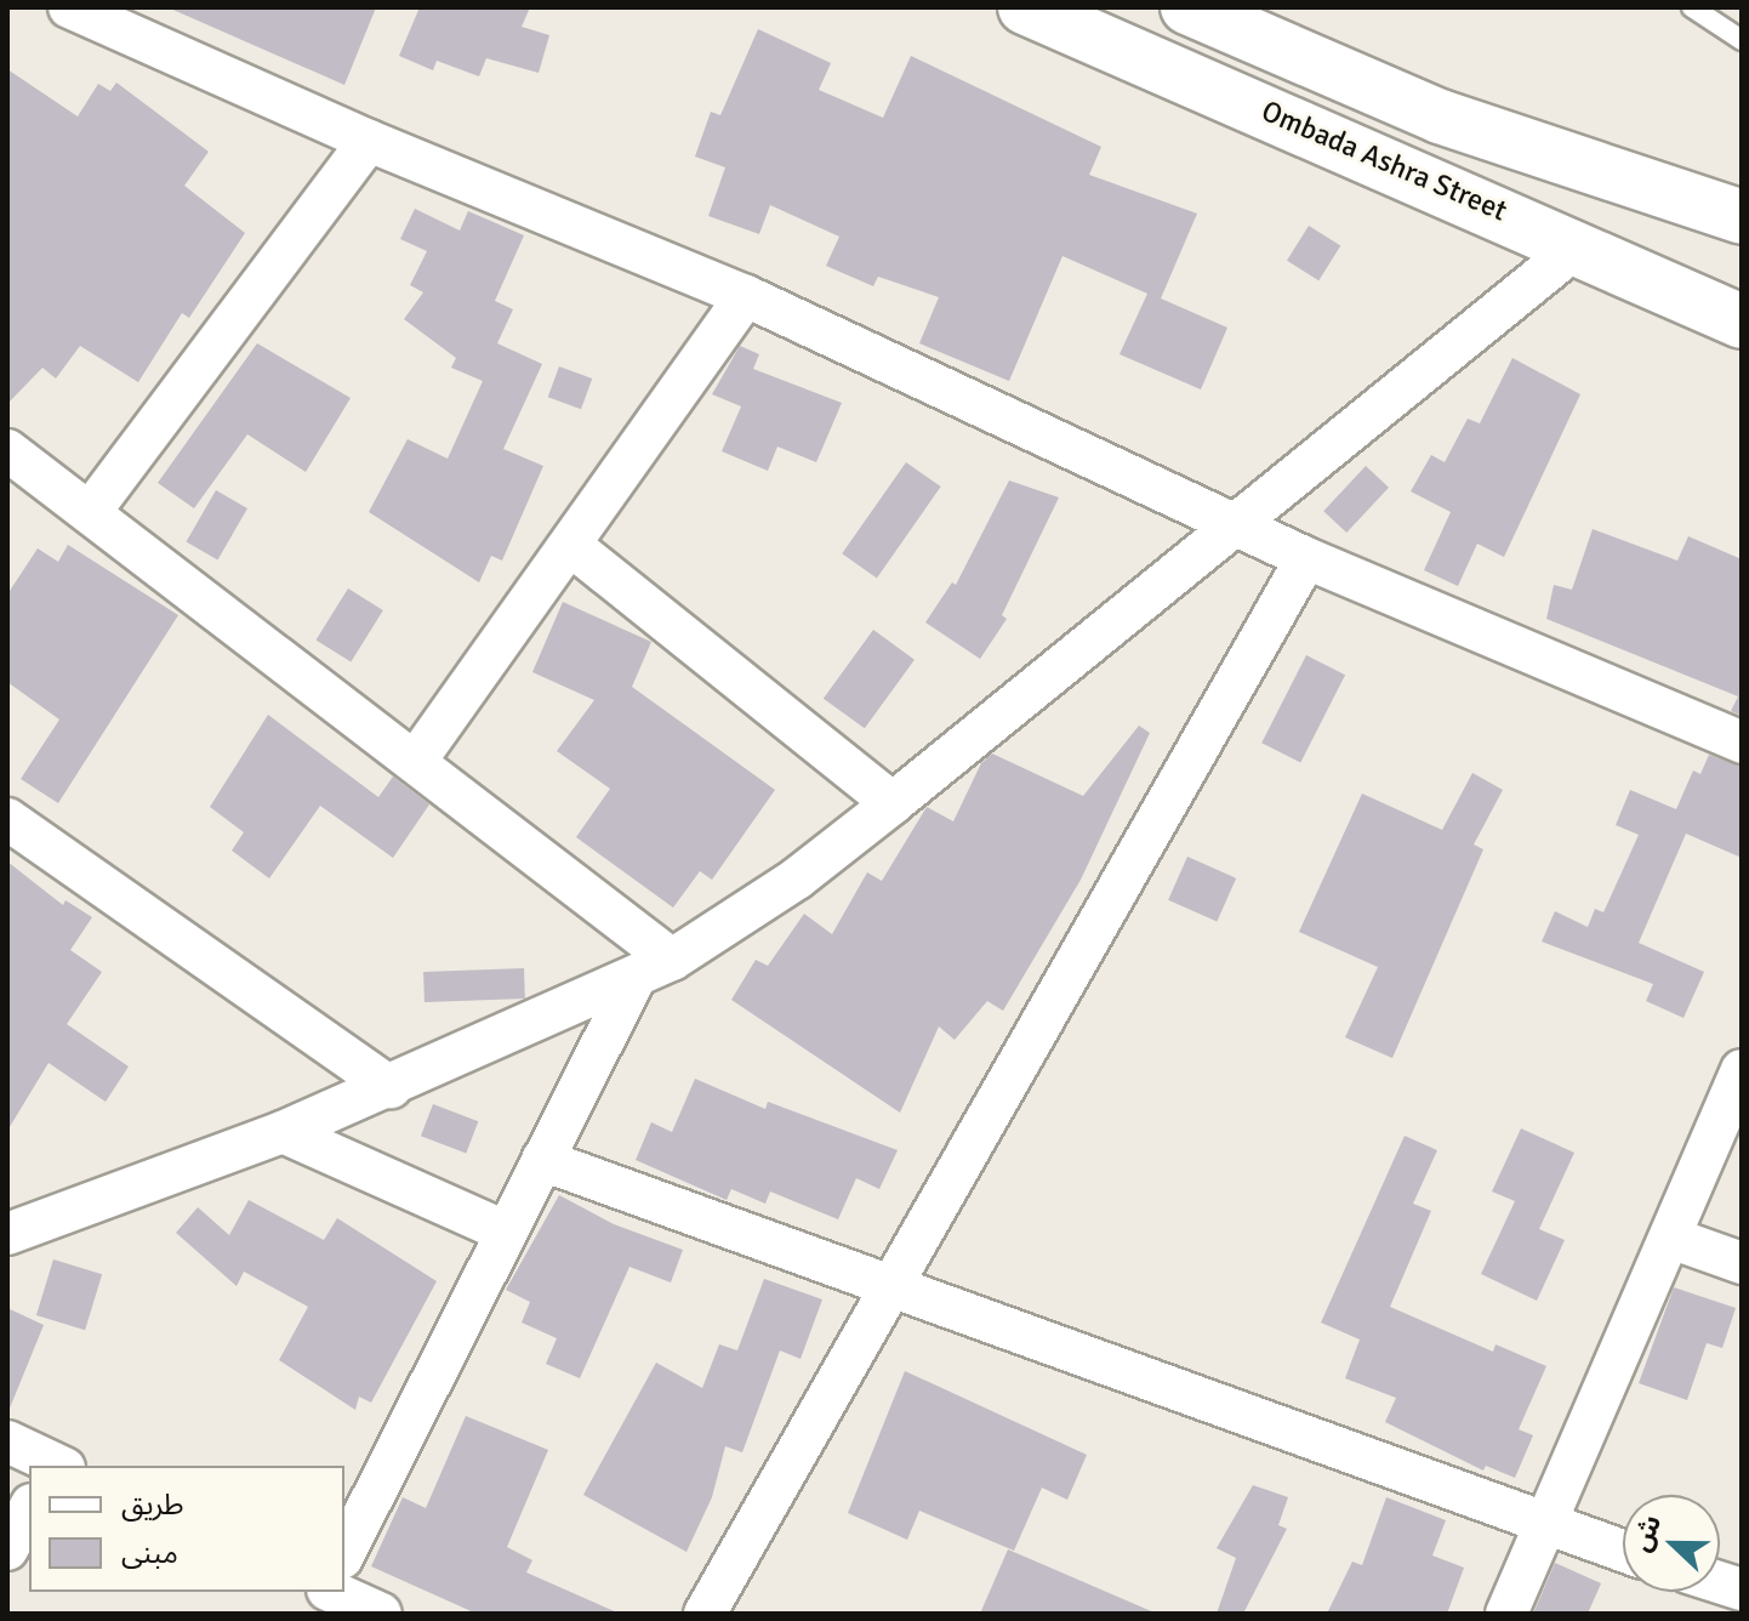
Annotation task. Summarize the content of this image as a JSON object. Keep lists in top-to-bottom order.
{
  "streets": {
    "main road": ["Ombada Ashra Street"]
  },
  "legend": ["طريق", "مبنى"],
  "north": "left"
}
